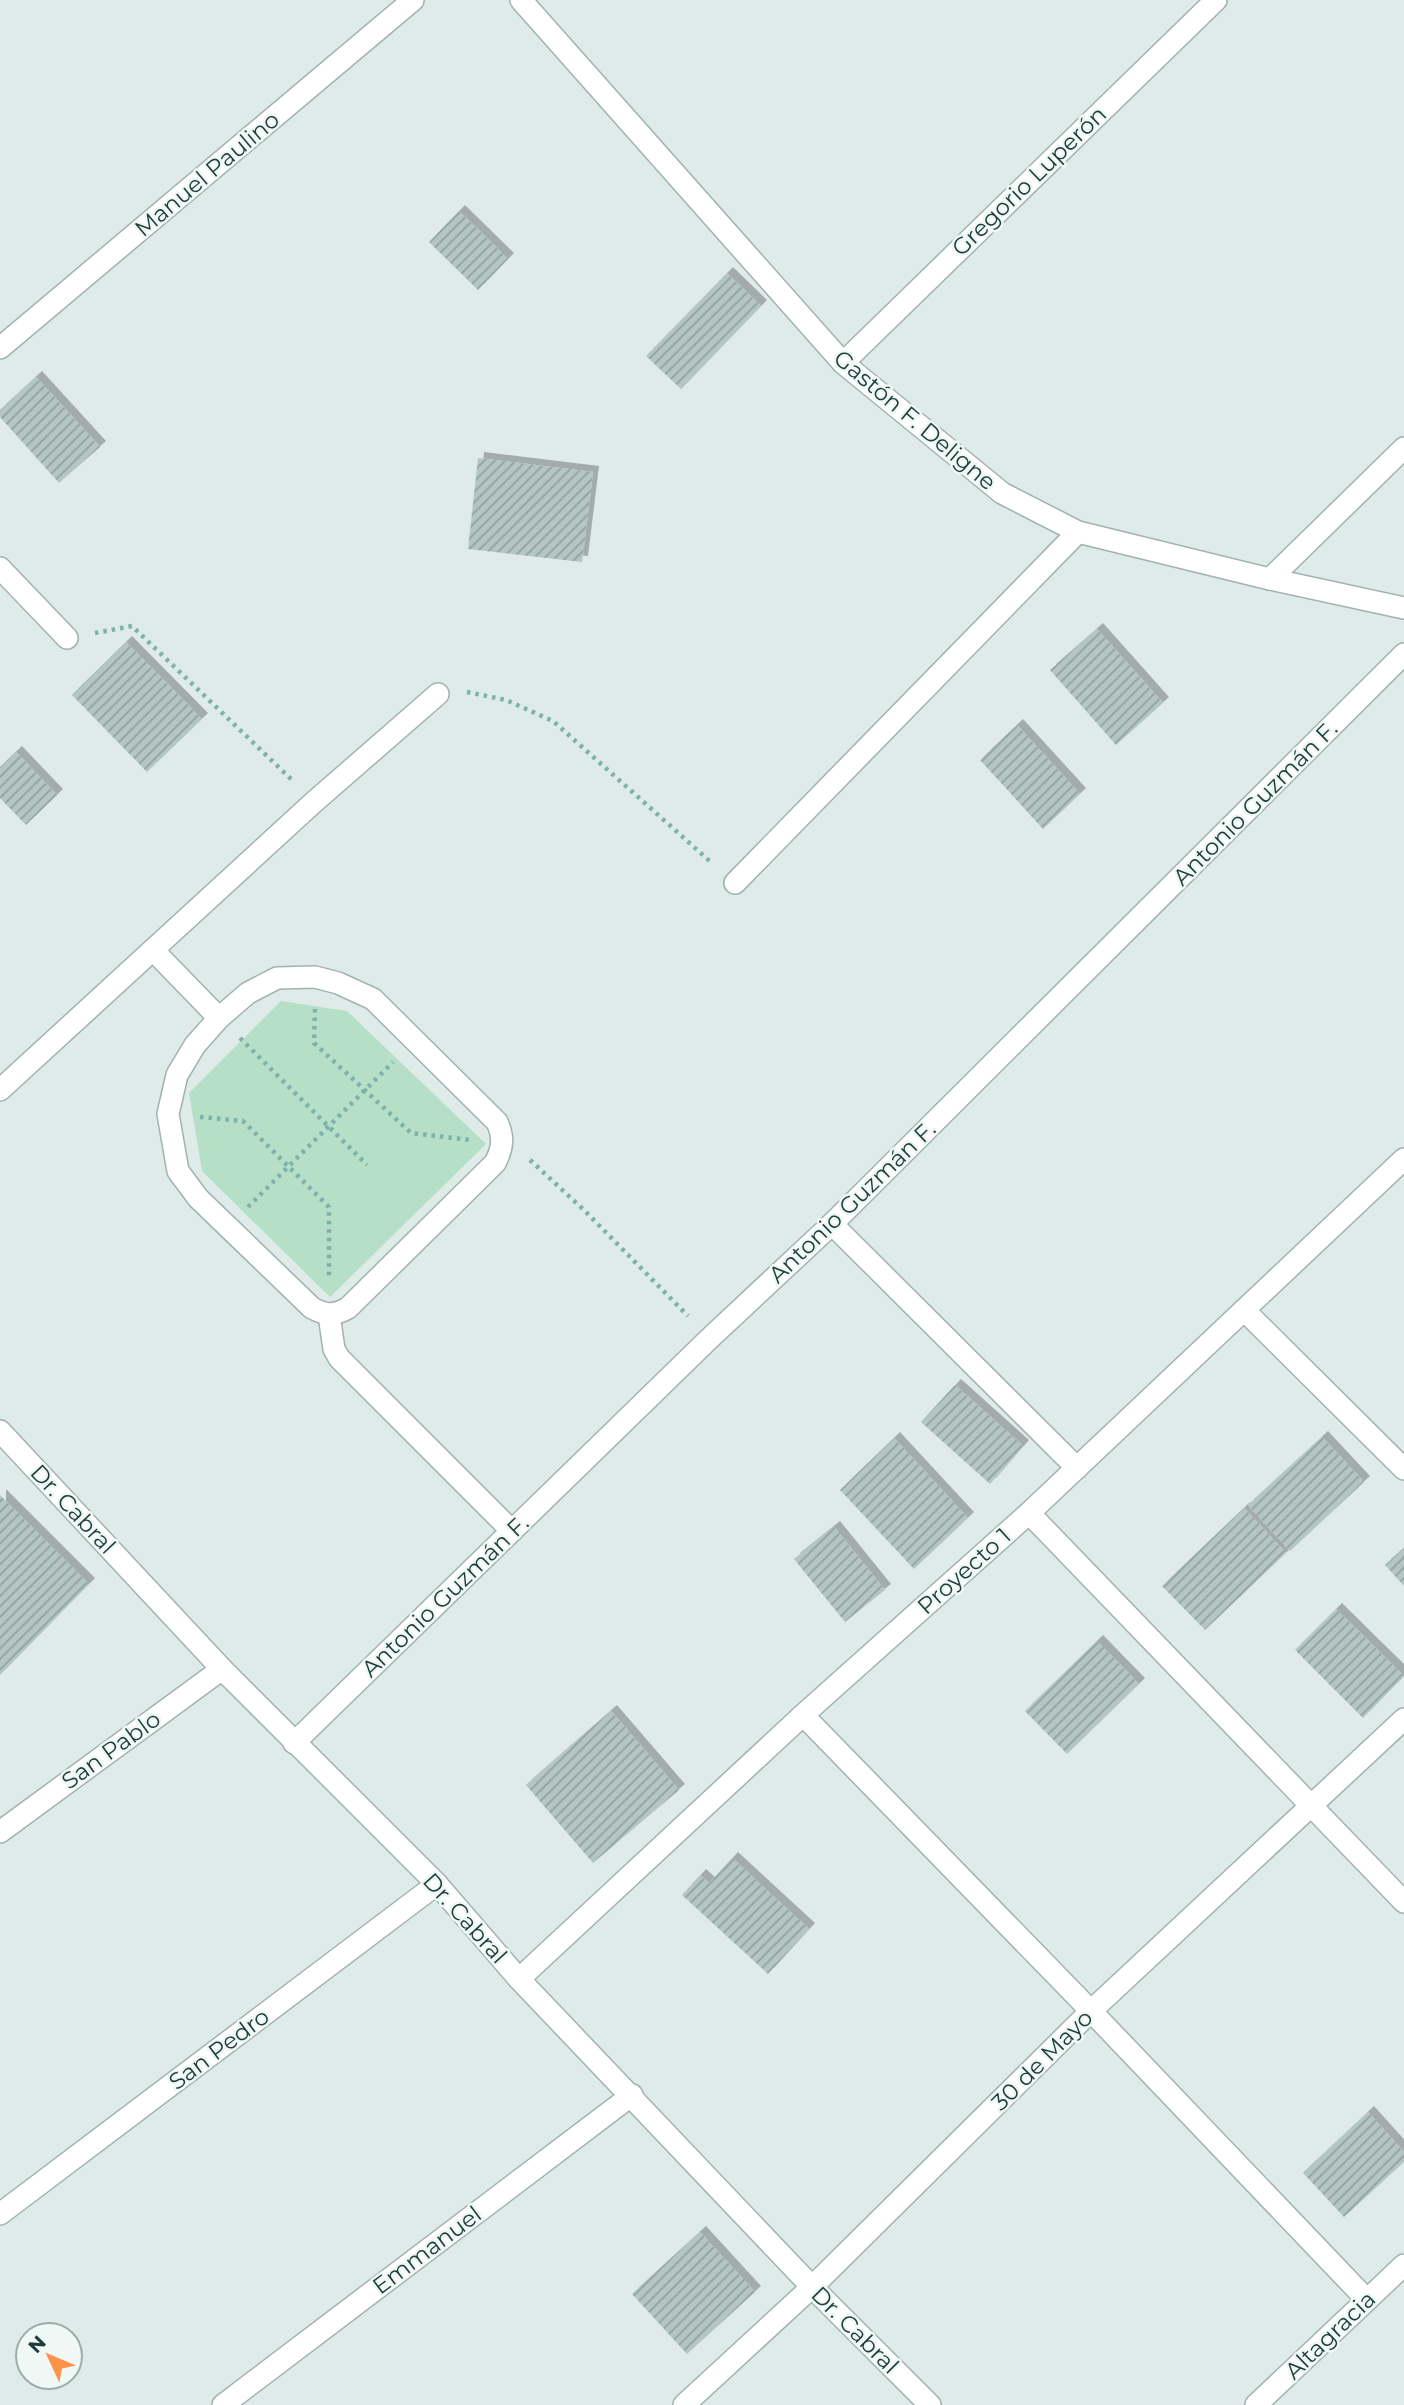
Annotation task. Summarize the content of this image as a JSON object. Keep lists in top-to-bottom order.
{
  "streets": {
    "street": [
      "Manuel Paulino",
      "Gregorio Luperón",
      "Gastón F. Deligne",
      "Antonio Guzmán F.",
      "Dr. Cabral",
      "Proyecto 1",
      "San Pablo",
      "San Pedro",
      "30 de Mayo",
      "Emmanuel",
      "Altagracia"
    ]
  },
  "crossings": [
    ["Gregorio Luperón", "Gastón F. Deligne"],
    ["Antonio Guzmán F.", "Dr. Cabral"],
    ["Dr. Cabral", "Proyecto 1"],
    ["Dr. Cabral", "San Pablo"],
    ["Dr. Cabral", "San Pedro"],
    ["Dr. Cabral", "30 de Mayo"],
    ["Dr. Cabral", "Emmanuel"]
  ],
  "north": "top left"
}
